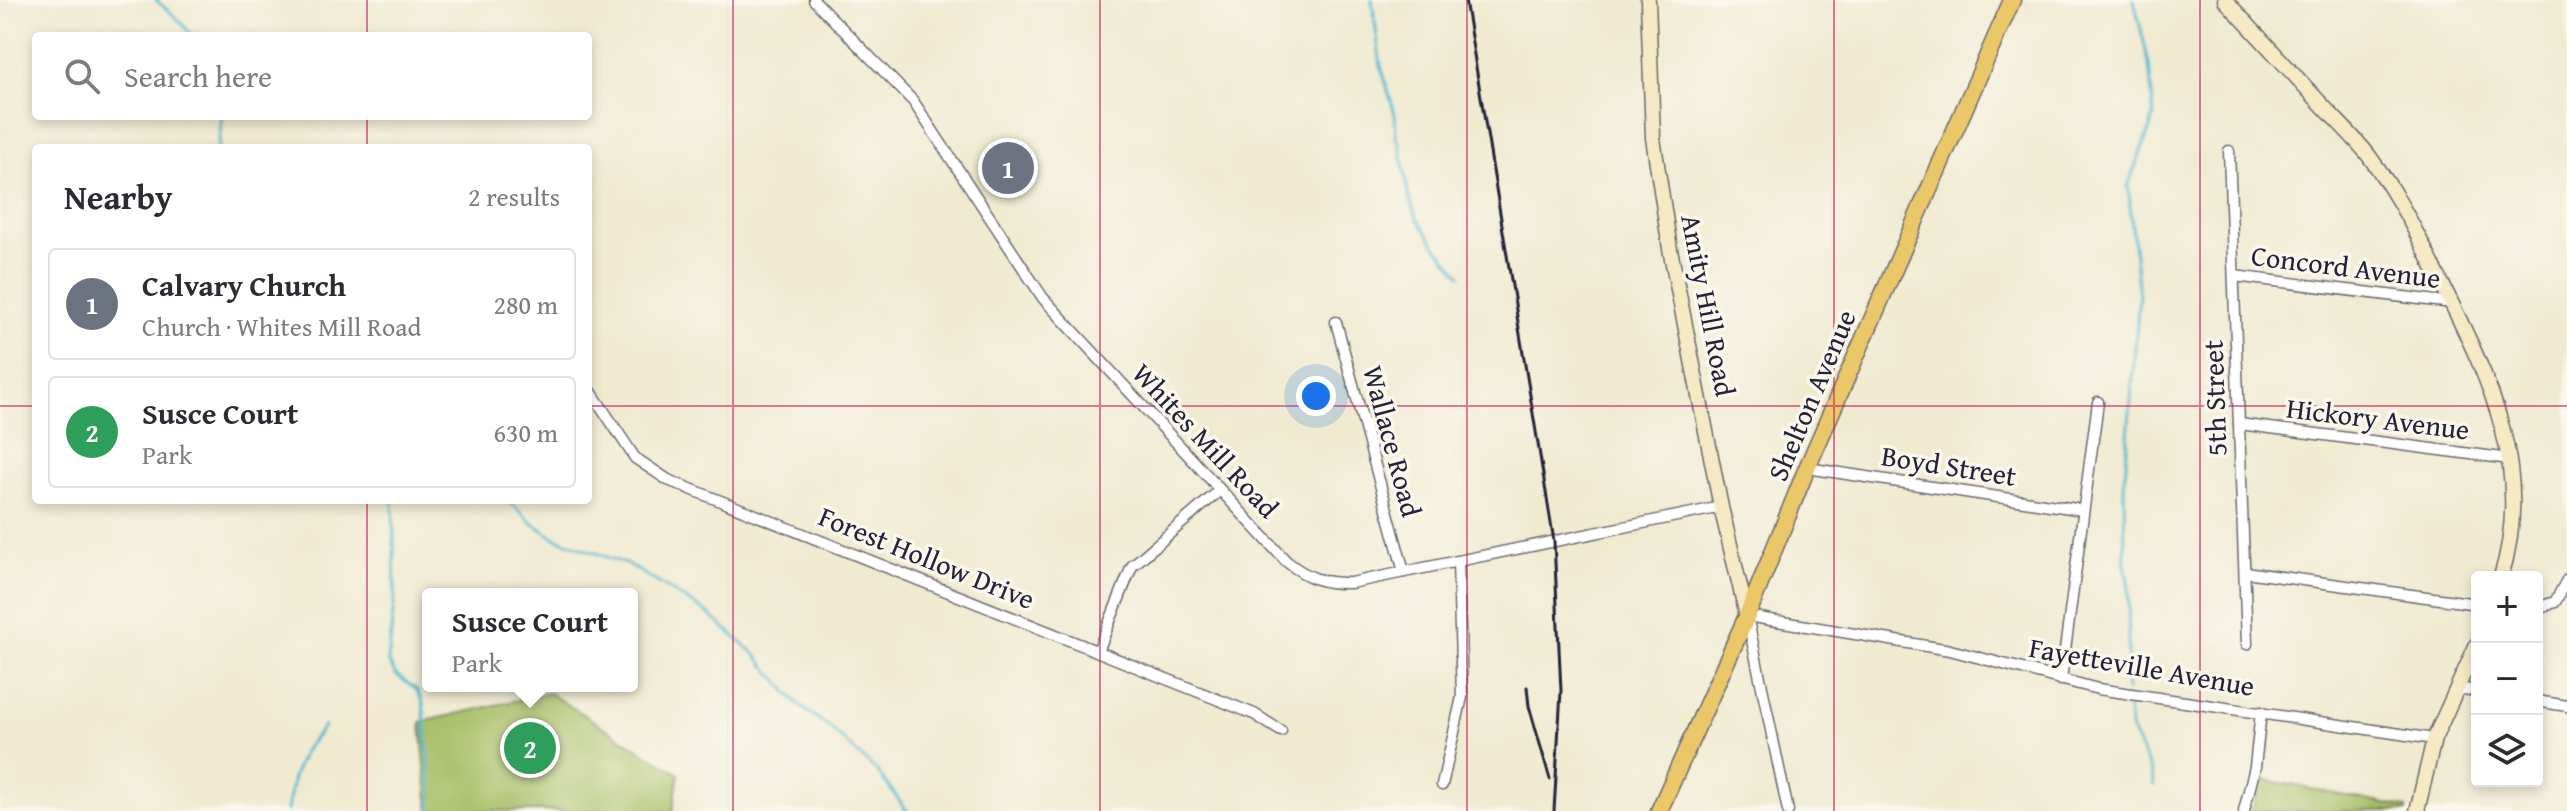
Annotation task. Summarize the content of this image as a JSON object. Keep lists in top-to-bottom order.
{
  "streets": {
    "main road": ["Shelton Avenue"],
    "street": [
      "Concord Avenue",
      "Amity Hill Road",
      "5th Street",
      "Hickory Avenue",
      "Whites Mill Road",
      "Wallace Road",
      "Boyd Street",
      "Forest Hollow Drive",
      "Fayetteville Avenue"
    ]
  },
  "crossings": [
    ["Concord Avenue", "5th Street"],
    ["Amity Hill Road", "Shelton Avenue"],
    ["Amity Hill Road", "Whites Mill Road"],
    ["Amity Hill Road", "Fayetteville Avenue"],
    ["Shelton Avenue", "Boyd Street"],
    ["Shelton Avenue", "Fayetteville Avenue"],
    ["5th Street", "Hickory Avenue"],
    ["Whites Mill Road", "Wallace Road"]
  ],
  "page": {
    "search": "Search here",
    "pins": ["1", "2"],
    "heading": ["Nearby", "2 results"],
    "list": [
      {
        "mark": "1",
        "name": "Calvary Church",
        "note": "Church · Whites Mill Road",
        "value": "280 m"
      },
      {
        "mark": "2",
        "name": "Susce Court",
        "note": "Park",
        "value": "630 m"
      }
    ],
    "map_buttons": ["+", "−"],
    "popup": ["Susce Court", "Park"]
  }
}
